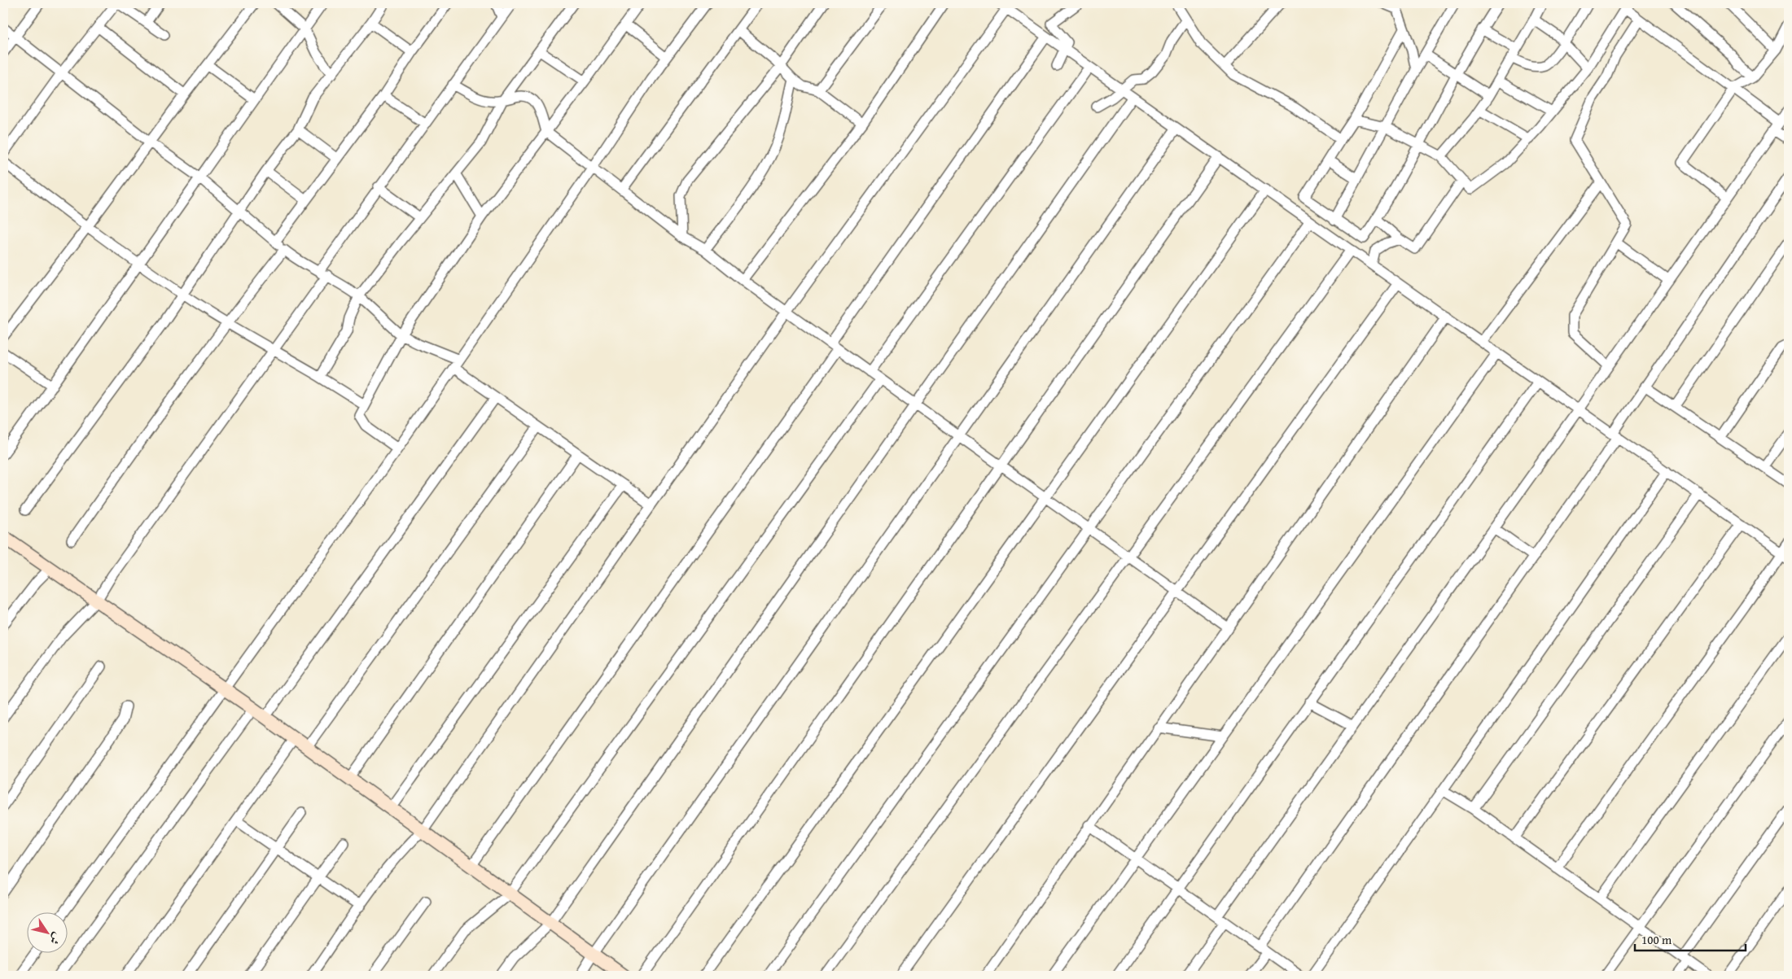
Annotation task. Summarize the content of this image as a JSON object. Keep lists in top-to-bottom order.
{
  "scale_bar": "100 m",
  "north": "bottom right"
}
